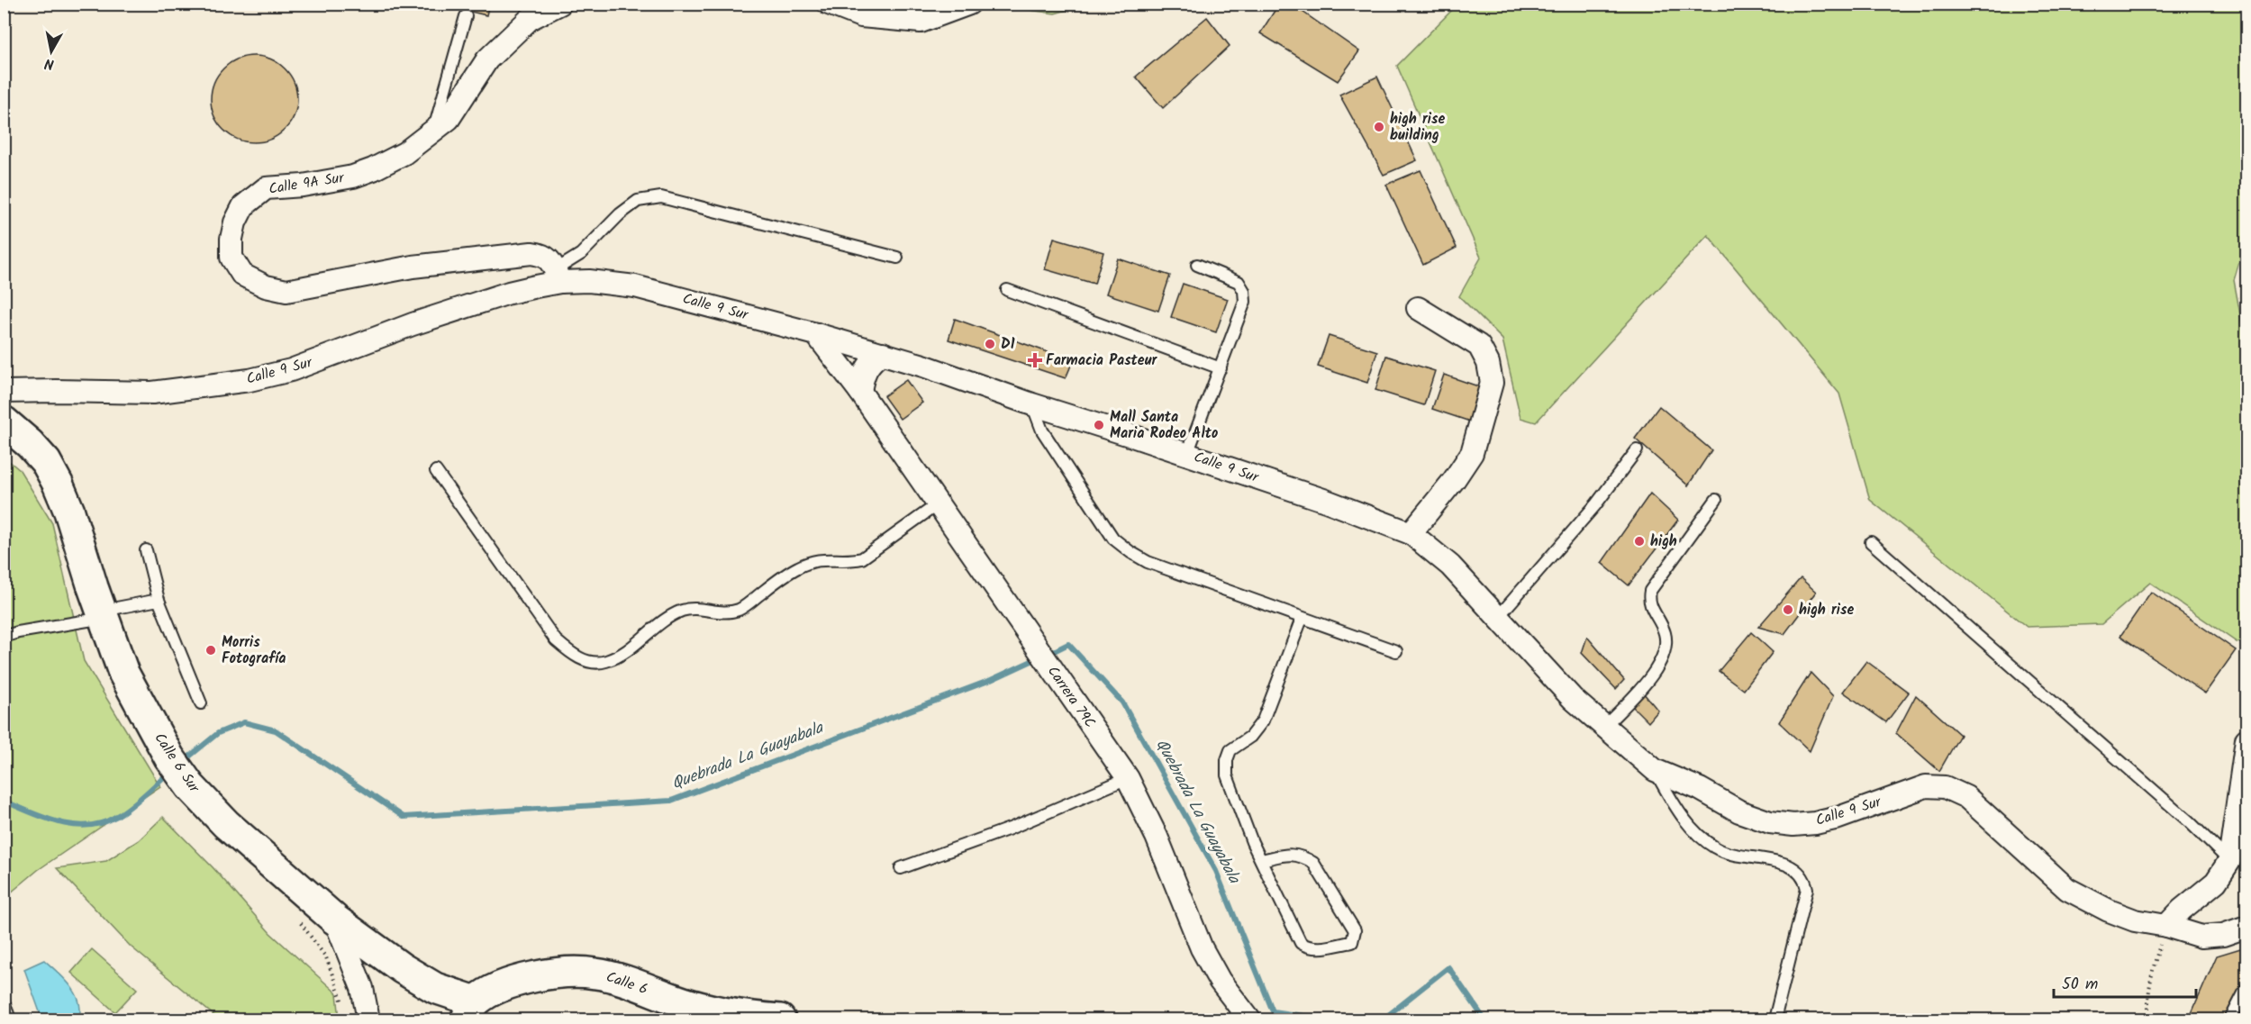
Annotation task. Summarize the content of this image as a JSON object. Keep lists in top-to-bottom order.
{
  "streets": {
    "main road": ["Calle 6 Sur", "Calle 6"],
    "street": ["Calle 9A Sur", "Calle 9 Sur", "Carrera 79C"]
  },
  "crossings": [
    ["Calle 9A Sur", "Calle 9 Sur"],
    ["Calle 9 Sur", "Carrera 79C"],
    ["Calle 6 Sur", "Calle 6"]
  ],
  "water": ["Quebrada La Guayabala"],
  "places": {
    "other": [
      "high rise building",
      "D1",
      "Mall Santa Maria Rodeo Alto",
      "high",
      "high rise",
      "Morris Fotografía"
    ],
    "health": ["Farmacia Pasteur"]
  },
  "scale_bar": "50 m",
  "north": "bottom"
}
